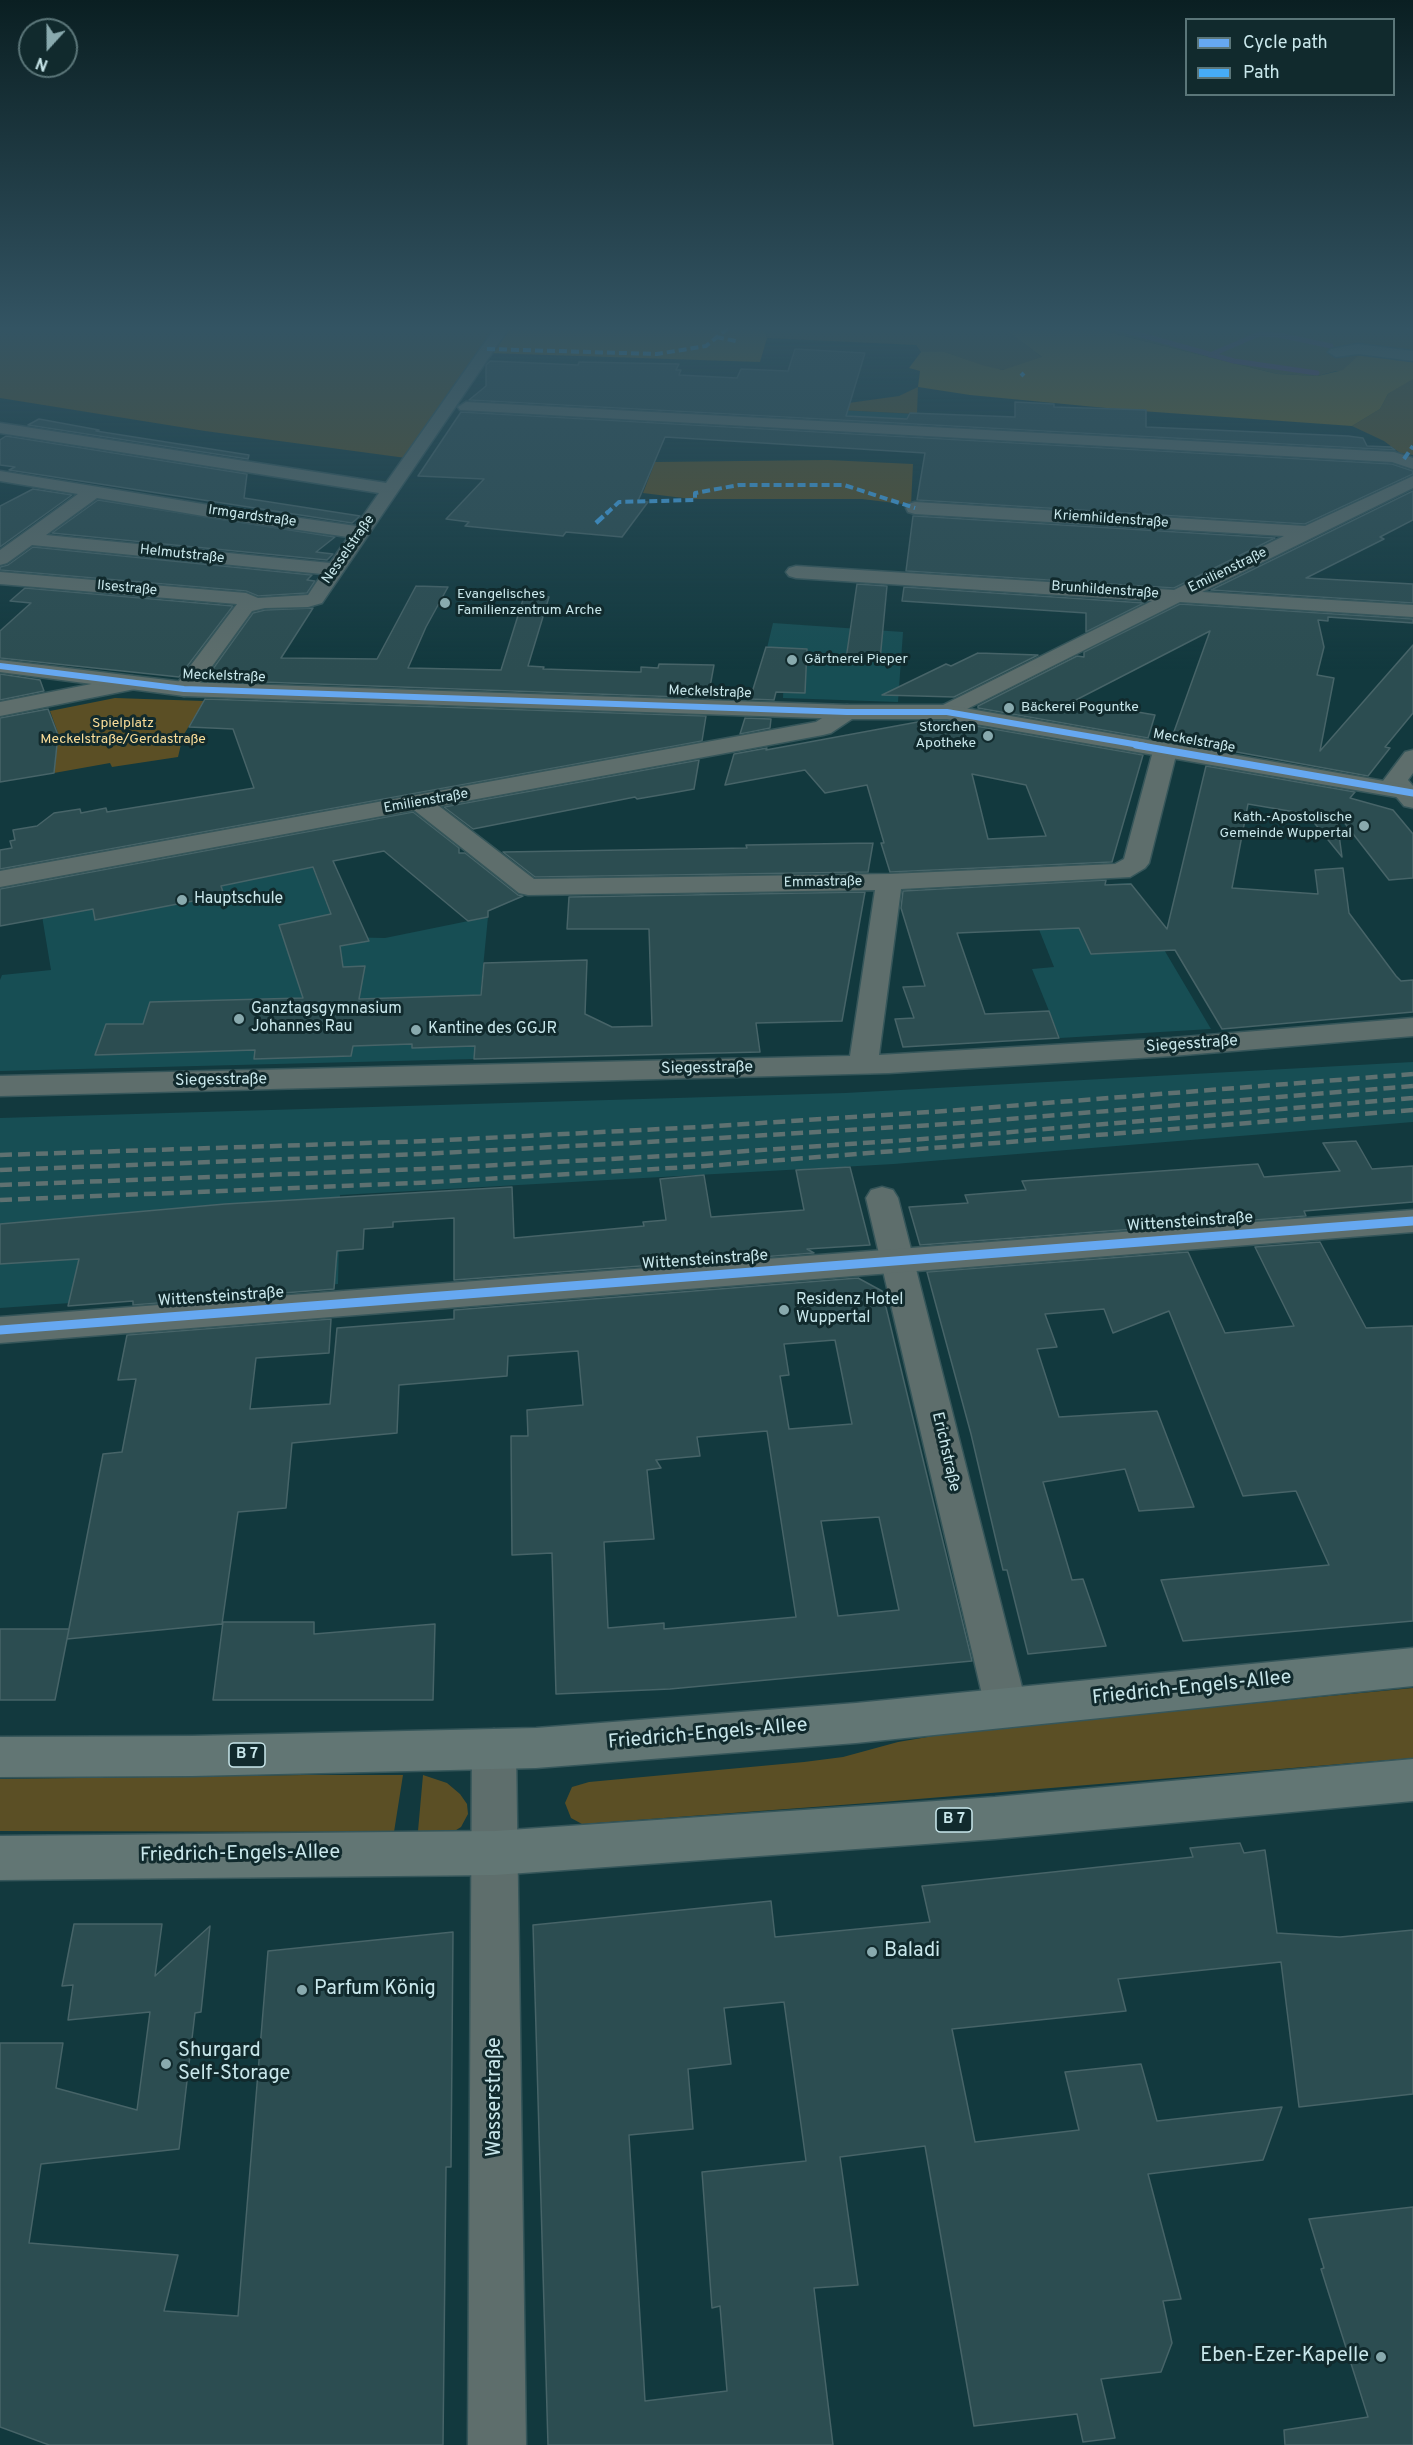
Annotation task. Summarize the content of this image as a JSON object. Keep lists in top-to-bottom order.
{
  "streets": {
    "main road": ["Friedrich-Engels-Allee", "B 7"],
    "street": [
      "Irmgardstraße",
      "Kriemhildenstraße",
      "Nesselstraße",
      "Helmutstraße",
      "Emilienstraße",
      "Ilsestraße",
      "Brunhildenstraße",
      "Meckelstraße",
      "Emmastraße",
      "Siegesstraße",
      "Wittensteinstraße",
      "Erichstraße",
      "Wasserstraße"
    ]
  },
  "crossings": [
    ["Irmgardstraße", "Nesselstraße"],
    ["Kriemhildenstraße", "Emilienstraße"],
    ["Nesselstraße", "Helmutstraße"],
    ["Nesselstraße", "Ilsestraße"],
    ["Emilienstraße", "Brunhildenstraße"],
    ["Emilienstraße", "Meckelstraße"],
    ["Emilienstraße", "Emmastraße"],
    ["Meckelstraße", "Emmastraße"],
    ["Wittensteinstraße", "Erichstraße"],
    ["Erichstraße", "Friedrich-Engels-Allee"],
    ["Friedrich-Engels-Allee", "Wasserstraße"]
  ],
  "parks": ["Spielplatz Meckelstraße/Gerdastraße"],
  "places": [
    "Evangelisches Familienzentrum Arche",
    "Gärtnerei Pieper",
    "Bäckerei Poguntke",
    "Storchen Apotheke",
    "Kath.-Apostolische Gemeinde Wuppertal",
    "Hauptschule",
    "Ganztagsgymnasium Johannes Rau",
    "Kantine des GGJR",
    "Residenz Hotel Wuppertal",
    "Baladi",
    "Parfum König",
    "Shurgard Self-Storage",
    "Eben-Ezer-Kapelle"
  ],
  "legend": ["Cycle path", "Path"],
  "north": "bottom"
}
